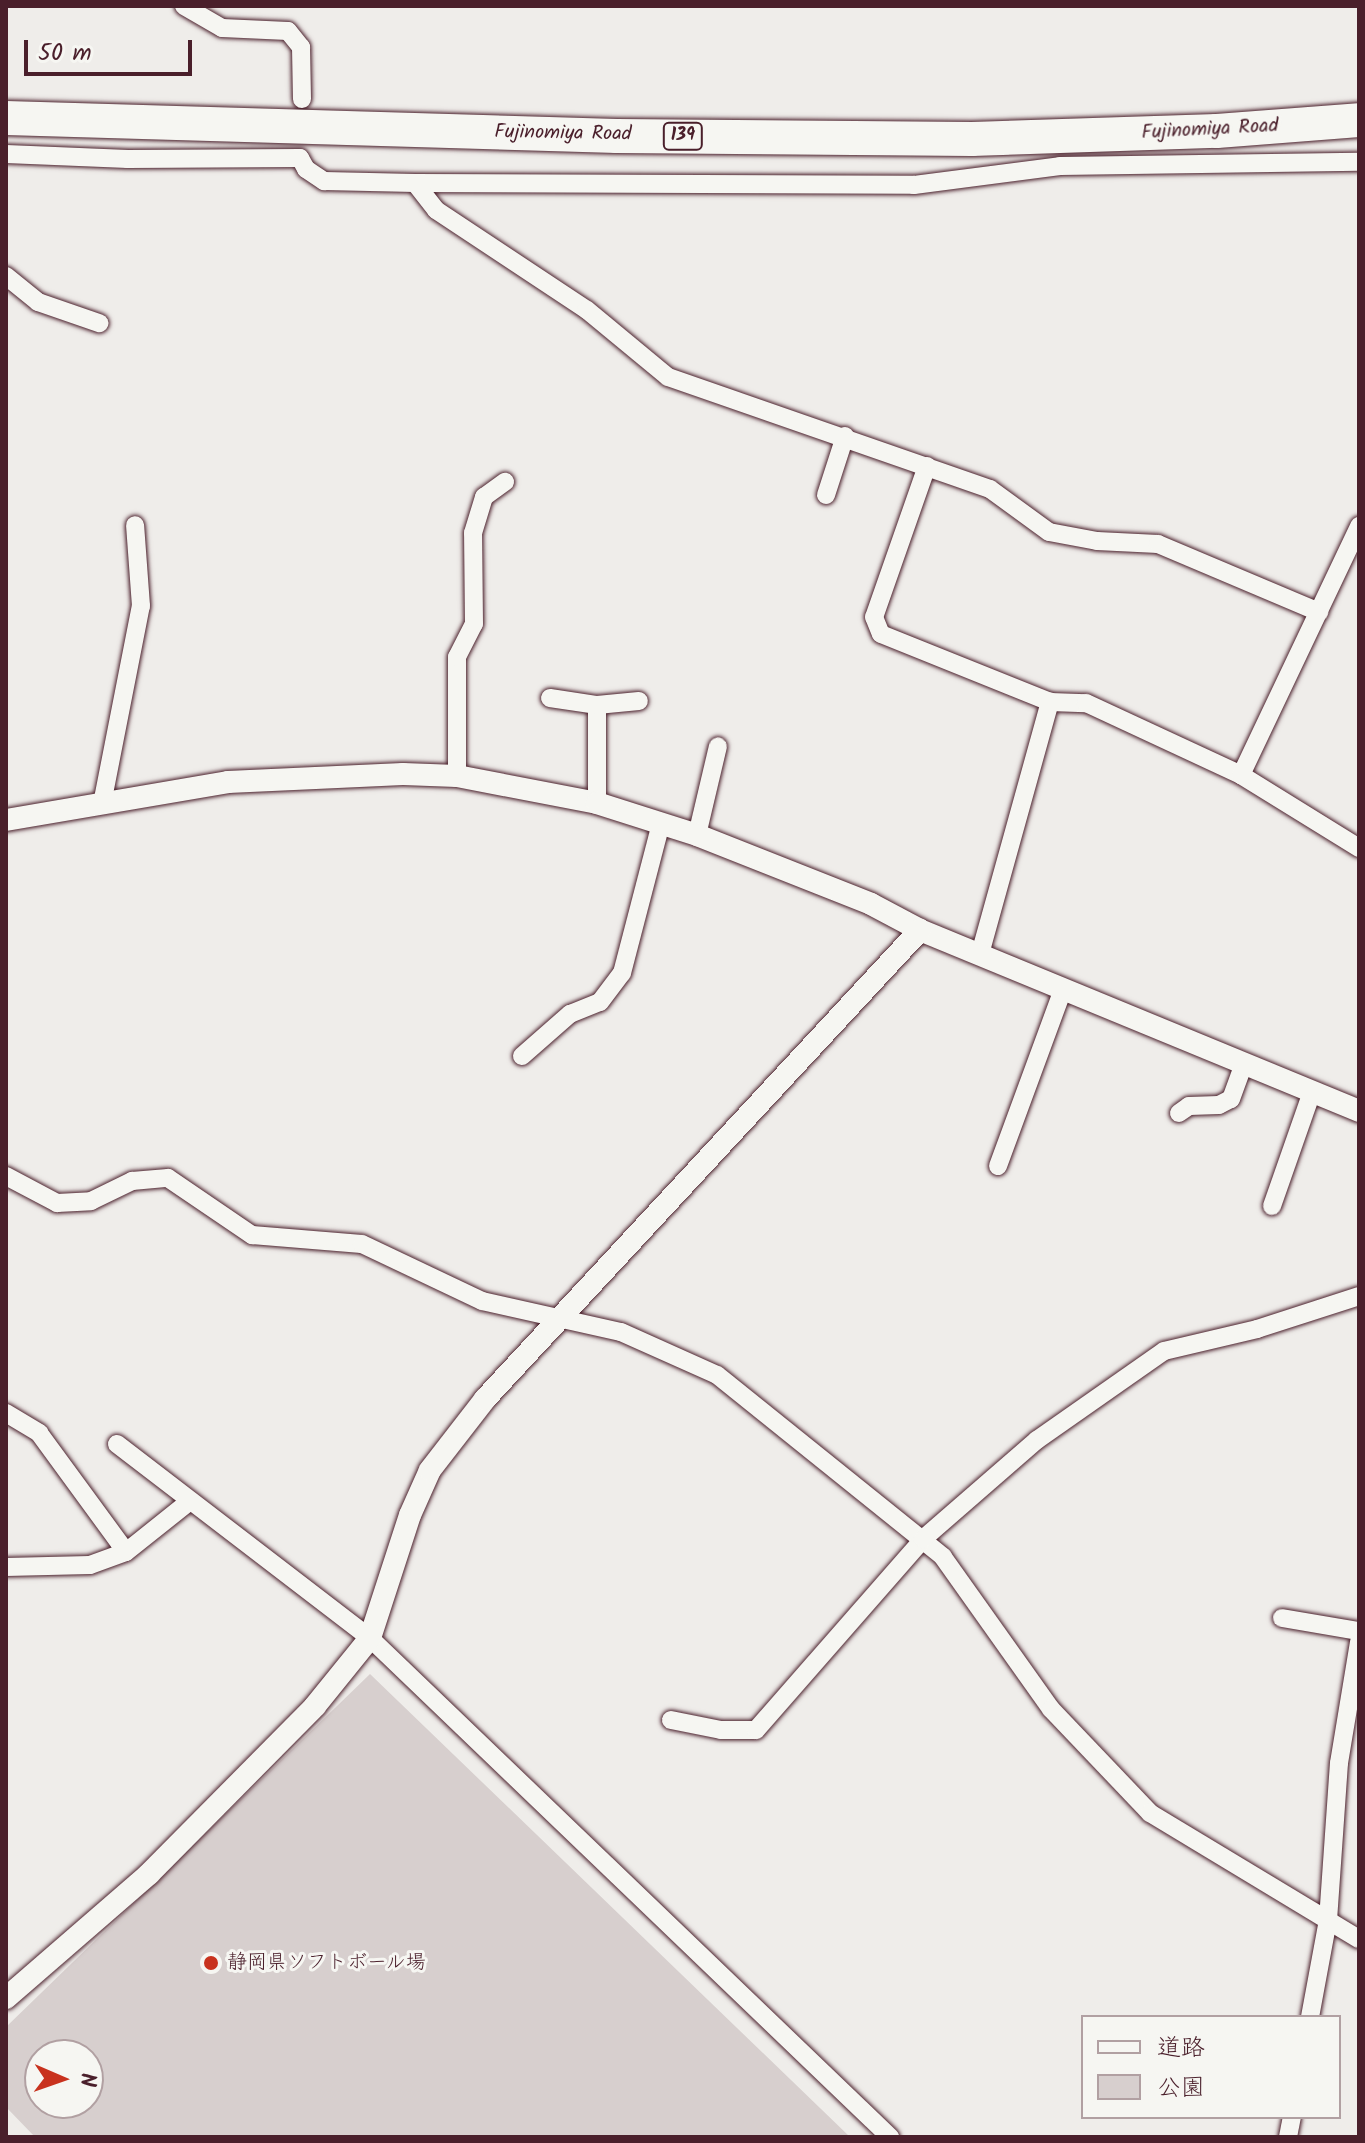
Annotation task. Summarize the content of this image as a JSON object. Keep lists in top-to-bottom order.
{
  "streets": {
    "highway": ["Fujinomiya Road", "139"]
  },
  "places": ["静岡県ソフトボール場"],
  "legend": ["道路", "公園"],
  "scale_bar": "50 m",
  "north": "right"
}
